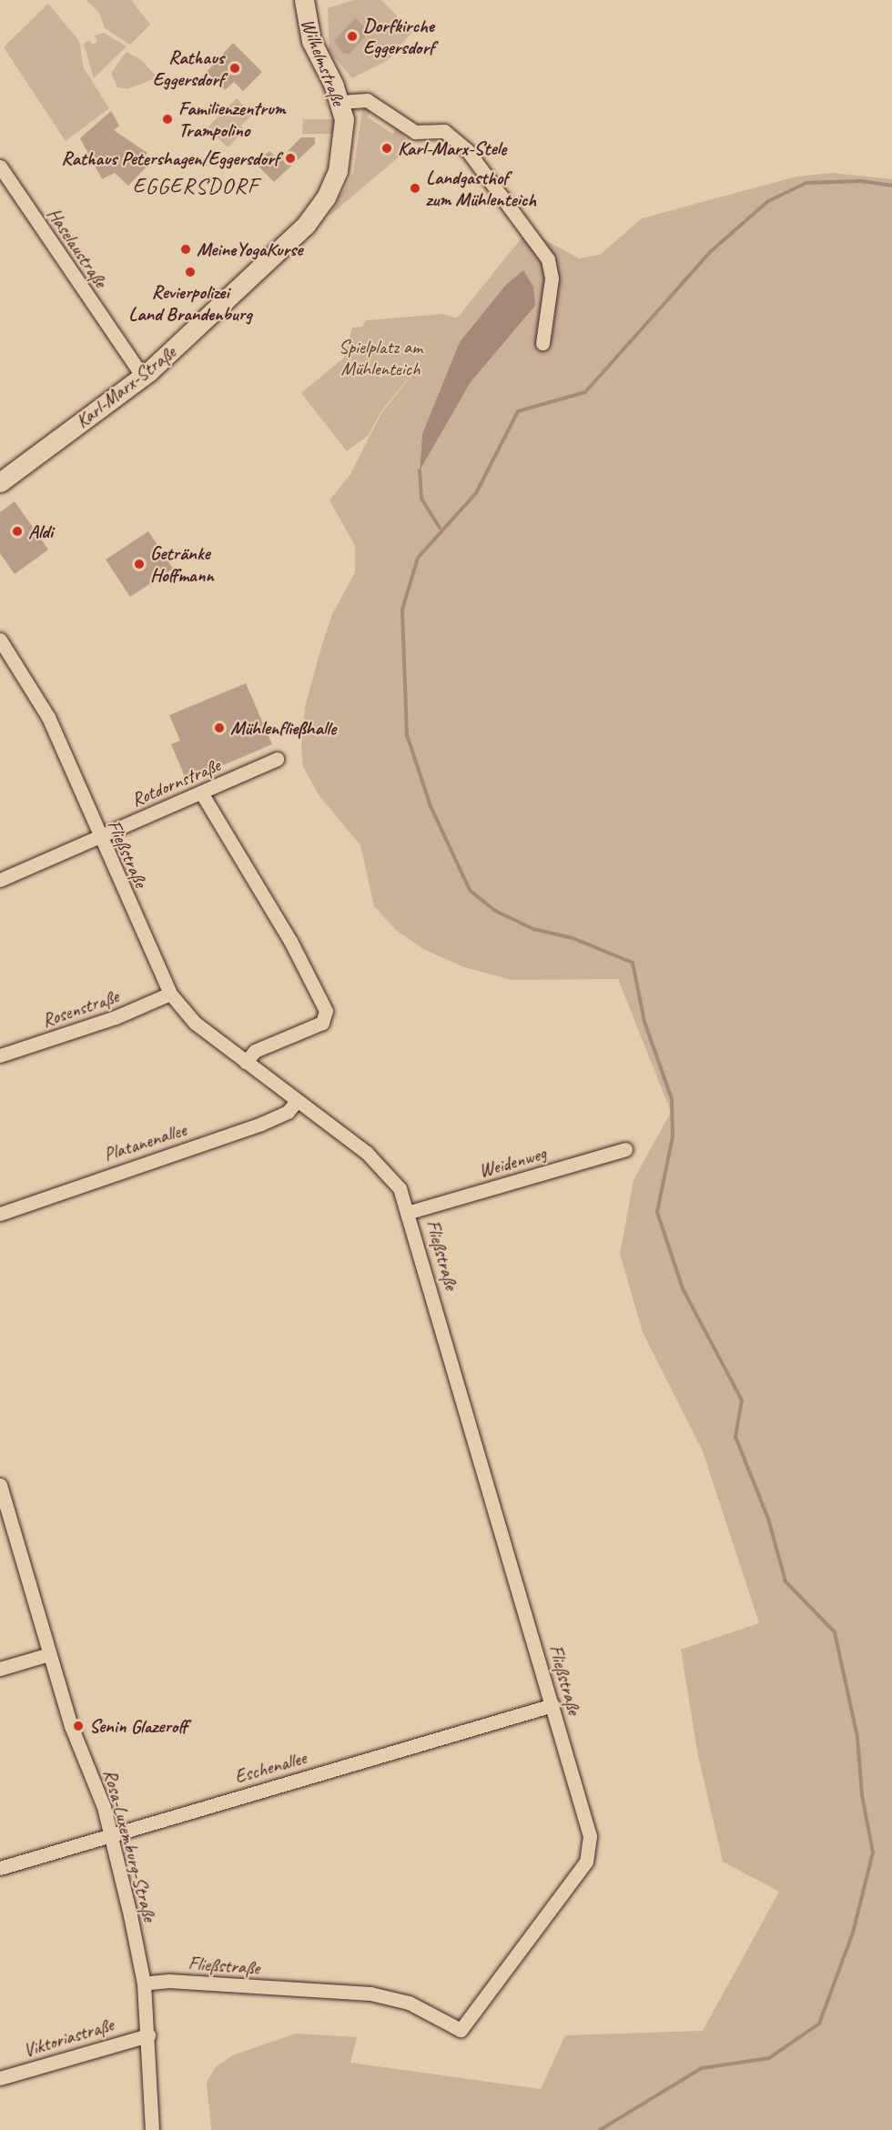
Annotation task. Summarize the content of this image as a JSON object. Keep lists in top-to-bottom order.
{
  "streets": {
    "street": [
      "Wilhelmstraße",
      "Haselaustraße",
      "Karl-Marx-Straße",
      "Rotdornstraße",
      "Fließstraße",
      "Rosenstraße",
      "Platanenallee",
      "Weidenweg",
      "Eschenallee",
      "Rosa-Luxemburg-Straße",
      "Viktoriastraße"
    ]
  },
  "crossings": [
    ["Wilhelmstraße", "Karl-Marx-Straße"],
    ["Haselaustraße", "Karl-Marx-Straße"],
    ["Rotdornstraße", "Fließstraße"],
    ["Fließstraße", "Rosenstraße"],
    ["Fließstraße", "Platanenallee"],
    ["Fließstraße", "Weidenweg"],
    ["Fließstraße", "Eschenallee"],
    ["Fließstraße", "Rosa-Luxemburg-Straße"],
    ["Eschenallee", "Rosa-Luxemburg-Straße"],
    ["Rosa-Luxemburg-Straße", "Viktoriastraße"]
  ],
  "districts": ["EGGERSDORF"],
  "parks": ["Spielplatz am Mühlenteich"],
  "places": [
    "Dorfkirche Eggersdorf",
    "Rathaus Eggersdorf",
    "Familienzentrum Trampolino",
    "Karl-Marx-Stele",
    "Rathaus Petershagen/Eggersdorf",
    "Landgasthof zum Mühlenteich",
    "MeineYogaKurse",
    "Revierpolizei Land Brandenburg",
    "Aldi",
    "Getränke Hoffmann",
    "Mühlenfließhalle",
    "Senin Glazeroff"
  ]
}
